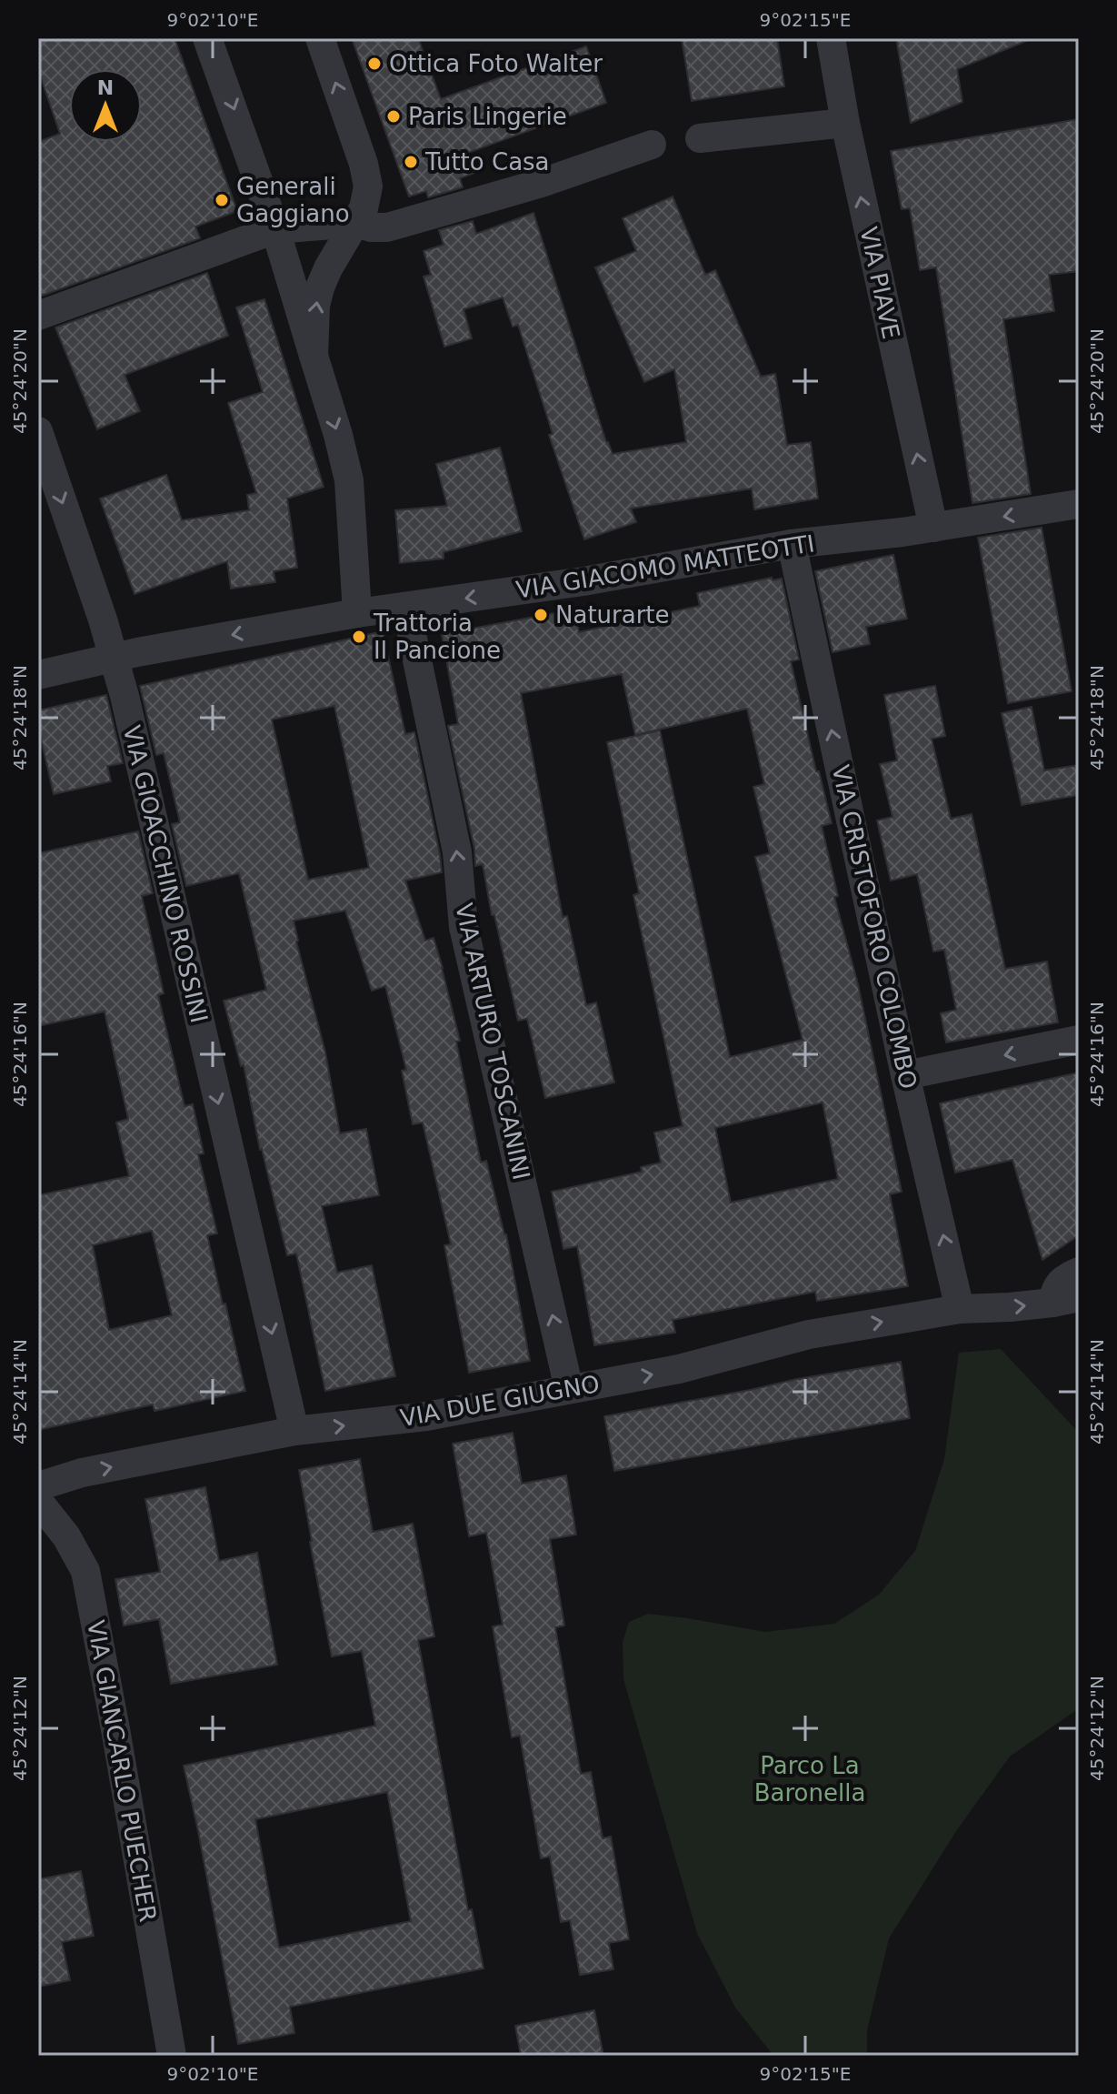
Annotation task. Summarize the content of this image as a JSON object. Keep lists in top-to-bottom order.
{
  "streets": {
    "street": [
      "VIA PIAVE",
      "VIA GIACOMO MATTEOTTI",
      "VIA GIOACCHINO ROSSINI",
      "VIA CRISTOFORO COLOMBO",
      "VIA ARTURO TOSCANINI",
      "VIA DUE GIUGNO",
      "VIA GIANCARLO PUECHER"
    ]
  },
  "crossings": [
    ["VIA PIAVE", "VIA GIACOMO MATTEOTTI"],
    ["VIA GIACOMO MATTEOTTI", "VIA GIOACCHINO ROSSINI"],
    ["VIA GIACOMO MATTEOTTI", "VIA CRISTOFORO COLOMBO"],
    ["VIA GIACOMO MATTEOTTI", "VIA ARTURO TOSCANINI"],
    ["VIA GIOACCHINO ROSSINI", "VIA DUE GIUGNO"],
    ["VIA CRISTOFORO COLOMBO", "VIA DUE GIUGNO"],
    ["VIA ARTURO TOSCANINI", "VIA DUE GIUGNO"]
  ],
  "one_way": [
    "VIA PIAVE",
    "VIA GIACOMO MATTEOTTI",
    "VIA GIOACCHINO ROSSINI",
    "VIA CRISTOFORO COLOMBO",
    "VIA ARTURO TOSCANINI",
    "VIA DUE GIUGNO"
  ],
  "parks": ["Parco La Baronella"],
  "places": [
    "Ottica Foto Walter",
    "Paris Lingerie",
    "Tutto Casa",
    "Generali Gaggiano",
    "Naturarte",
    "Trattoria Il Pancione"
  ],
  "north": "top",
  "coordinates": [
    "9°02'10\"E",
    "9°02'15\"E",
    "45°24'20\"N",
    "45°24'18\"N",
    "45°24'16\"N",
    "45°24'14\"N",
    "45°24'12\"N"
  ]
}
